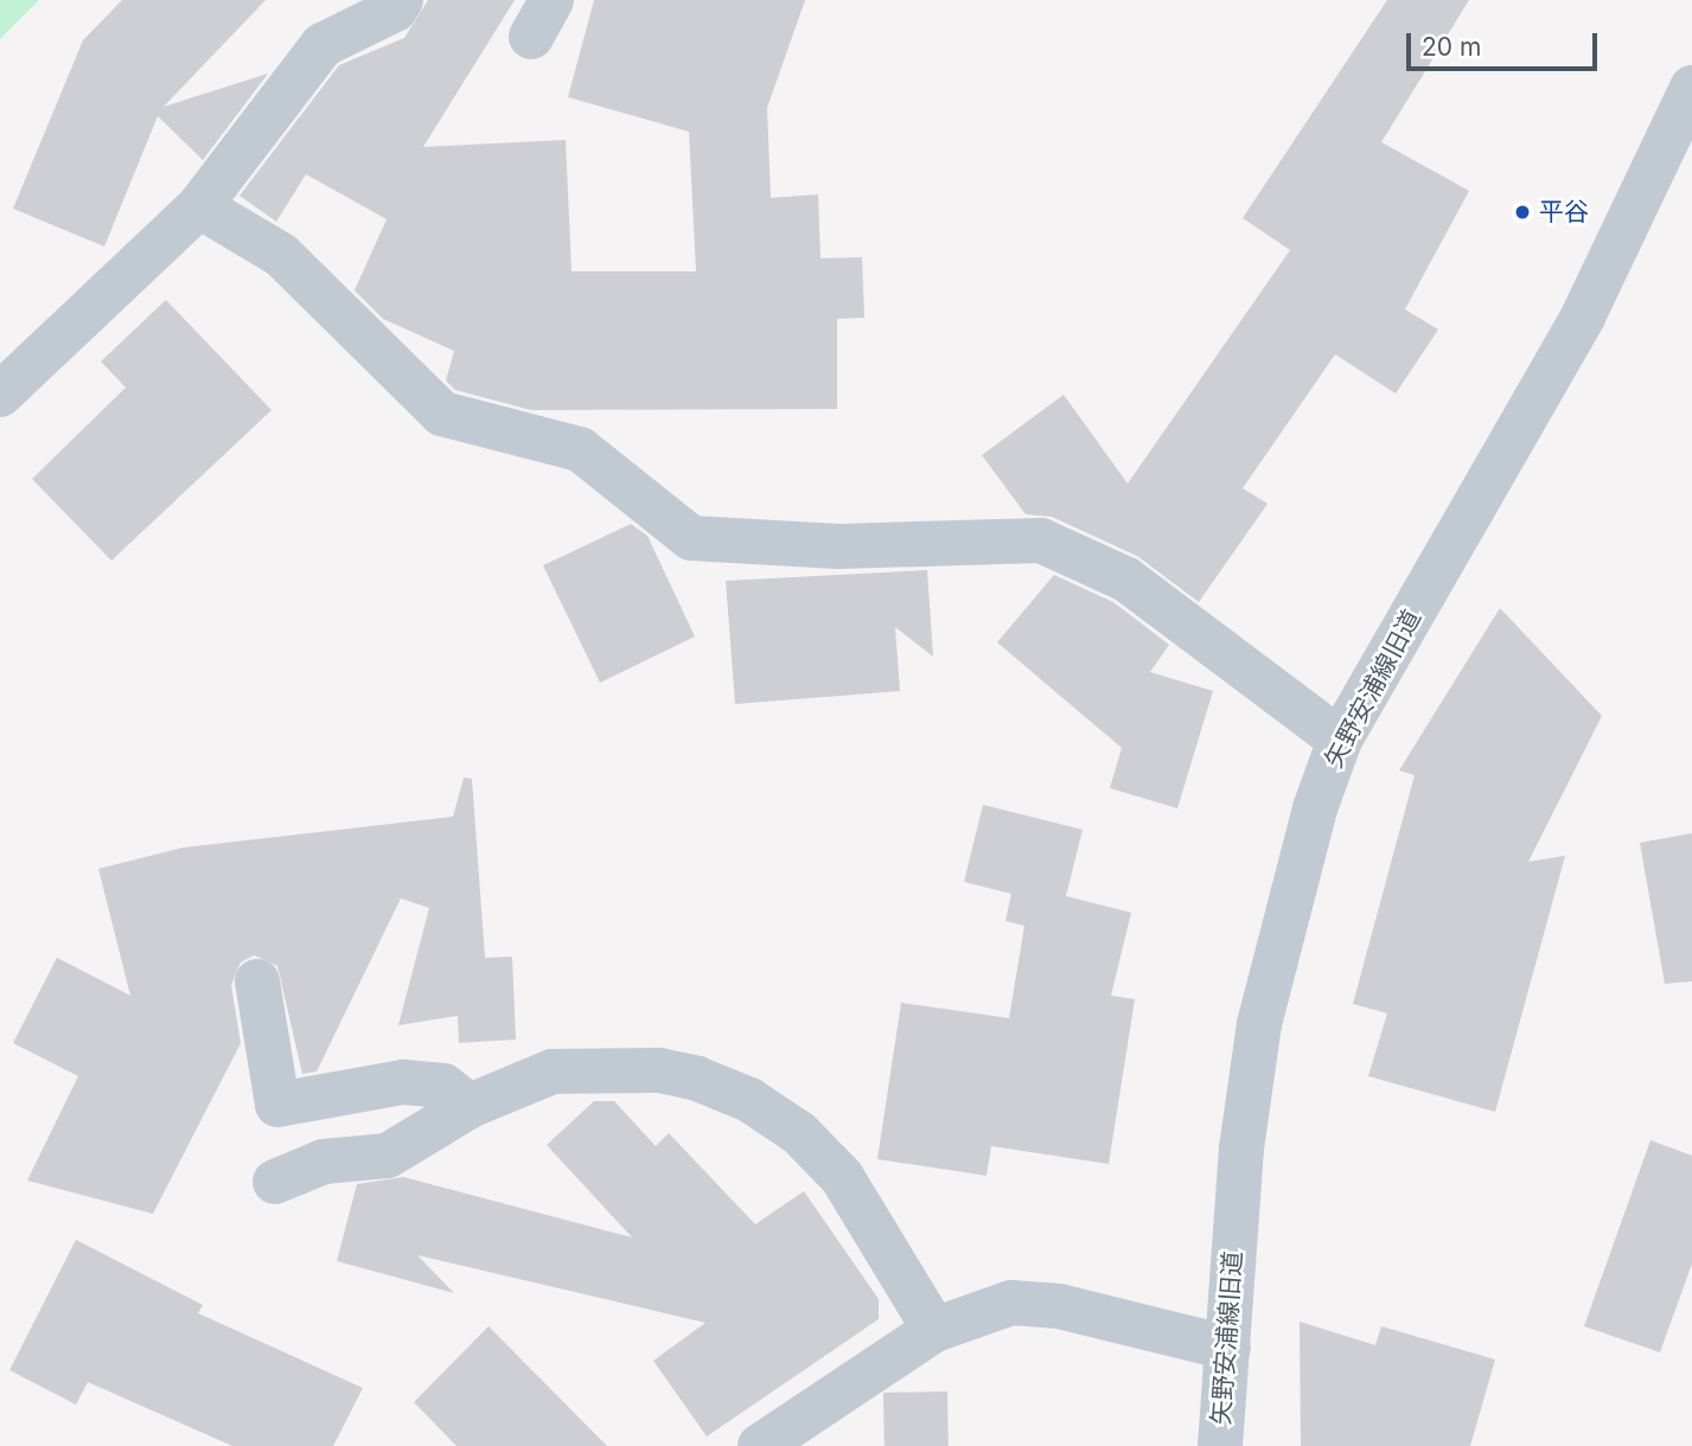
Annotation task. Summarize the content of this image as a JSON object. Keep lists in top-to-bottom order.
{
  "streets": {
    "street": ["矢野安浦線旧道"]
  },
  "places": ["平谷"],
  "scale_bar": "20 m"
}
